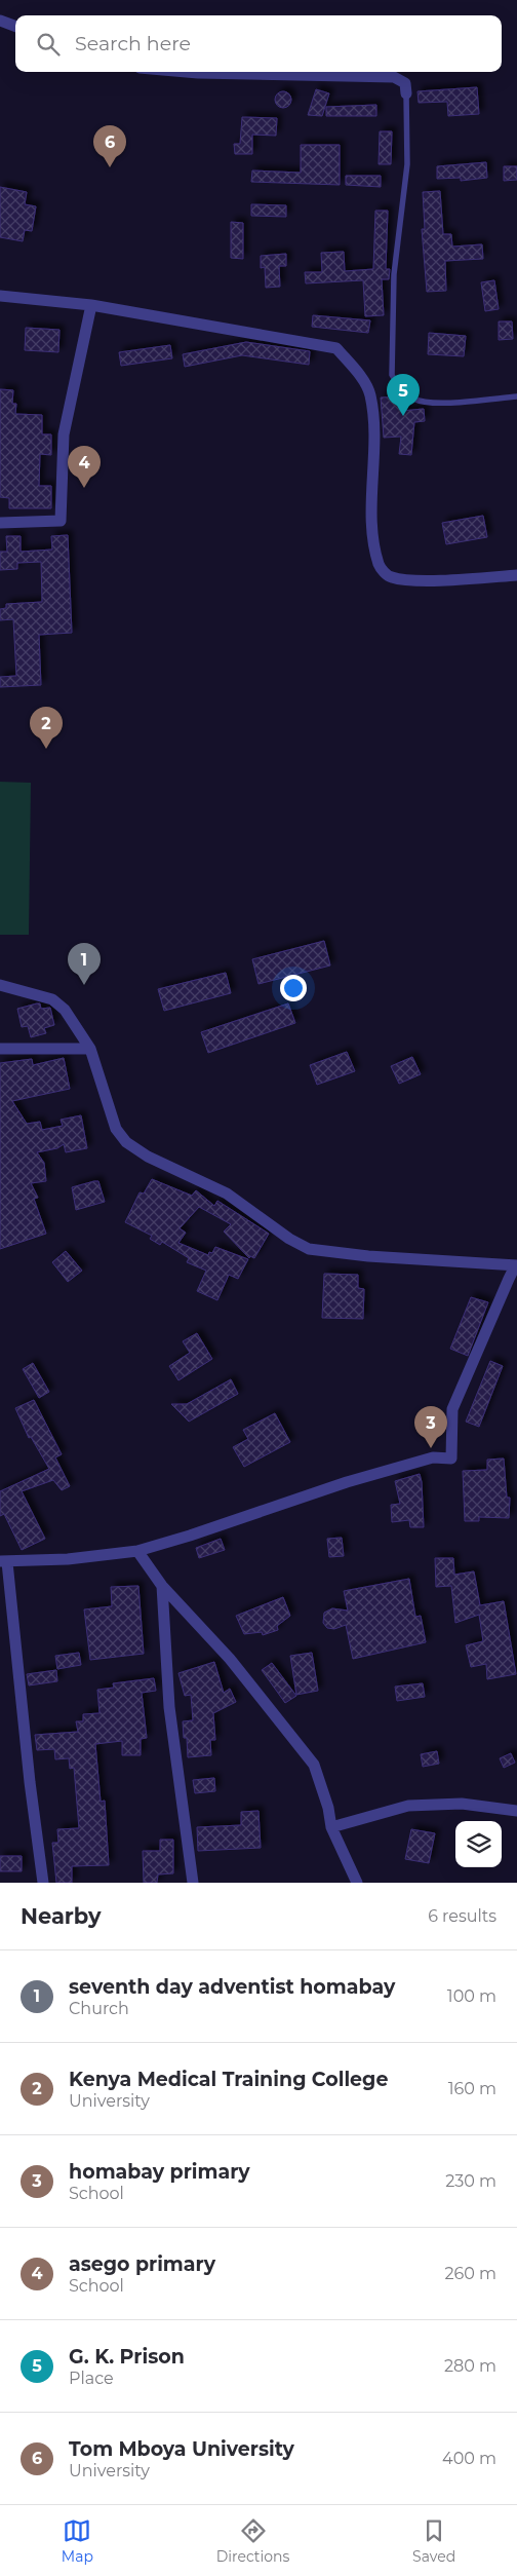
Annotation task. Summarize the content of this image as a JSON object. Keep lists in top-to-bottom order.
{
  "page": {
    "search": "Search here",
    "pins": [
      "6",
      "5",
      "4",
      "2",
      "1",
      "3"
    ],
    "heading": ["Nearby", "6 results"],
    "list": [
      {
        "mark": "1",
        "name": "seventh day adventist homabay",
        "note": "Church",
        "value": "100 m"
      },
      {
        "mark": "2",
        "name": "Kenya Medical Training College",
        "note": "University",
        "value": "160 m"
      },
      {
        "mark": "3",
        "name": "homabay primary",
        "note": "School",
        "value": "230 m"
      },
      {
        "mark": "4",
        "name": "asego primary",
        "note": "School",
        "value": "260 m"
      },
      {
        "mark": "5",
        "name": "G. K. Prison",
        "note": "Place",
        "value": "280 m"
      },
      {
        "mark": "6",
        "name": "Tom Mboya University",
        "note": "University",
        "value": "400 m"
      }
    ],
    "nav": ["Map", "Directions", "Saved"]
  }
}
